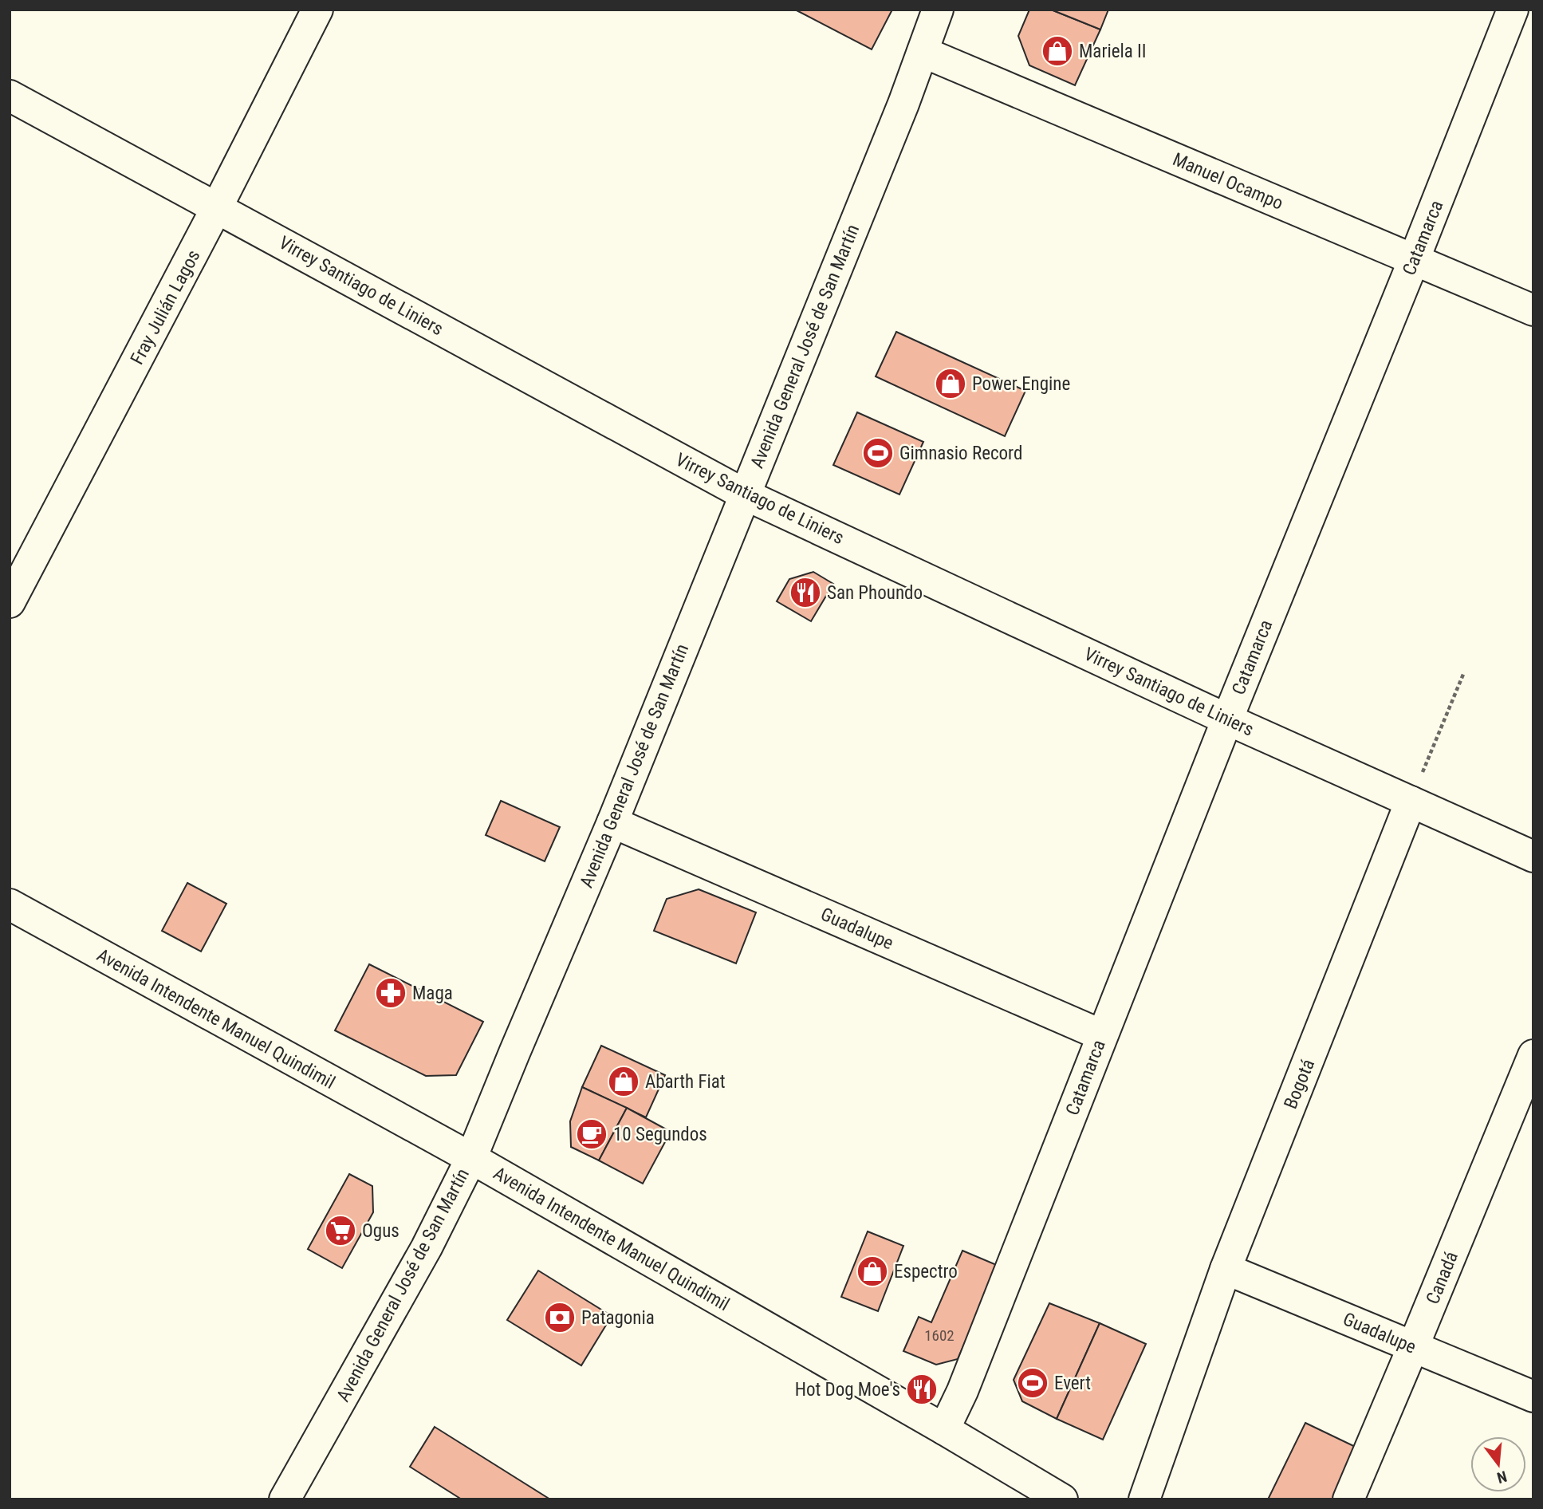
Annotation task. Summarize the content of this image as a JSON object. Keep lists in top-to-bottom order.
{
  "streets": {
    "street": [
      "Manuel Ocampo",
      "Catamarca",
      "Virrey Santiago de Liniers",
      "Fray Julián Lagos",
      "Avenida General José de San Martín",
      "Guadalupe",
      "Avenida Intendente Manuel Quindimil",
      "Bogotá",
      "Canadá"
    ]
  },
  "crossings": [
    ["Manuel Ocampo", "Catamarca"],
    ["Manuel Ocampo", "Avenida General José de San Martín"],
    ["Catamarca", "Virrey Santiago de Liniers"],
    ["Catamarca", "Guadalupe"],
    ["Catamarca", "Avenida Intendente Manuel Quindimil"],
    ["Virrey Santiago de Liniers", "Fray Julián Lagos"],
    ["Virrey Santiago de Liniers", "Avenida General José de San Martín"],
    ["Virrey Santiago de Liniers", "Bogotá"],
    ["Avenida General José de San Martín", "Guadalupe"],
    ["Avenida General José de San Martín", "Avenida Intendente Manuel Quindimil"],
    ["Guadalupe", "Bogotá"],
    ["Guadalupe", "Canadá"]
  ],
  "places": {
    "shop": [
      "Mariela II",
      "Power Engine",
      "Abarth Fiat",
      "Espectro"
    ],
    "sports": ["Gimnasio Record", "Evert"],
    "restaurant": ["San Phoundo", "Hot Dog Moe's"],
    "pharmacy": ["Maga"],
    "cafe": ["10 Segundos"],
    "supermarket": ["Ogus"],
    "bank": ["Patagonia"]
  },
  "house_numbers": ["1602"],
  "north": "bottom"
}
